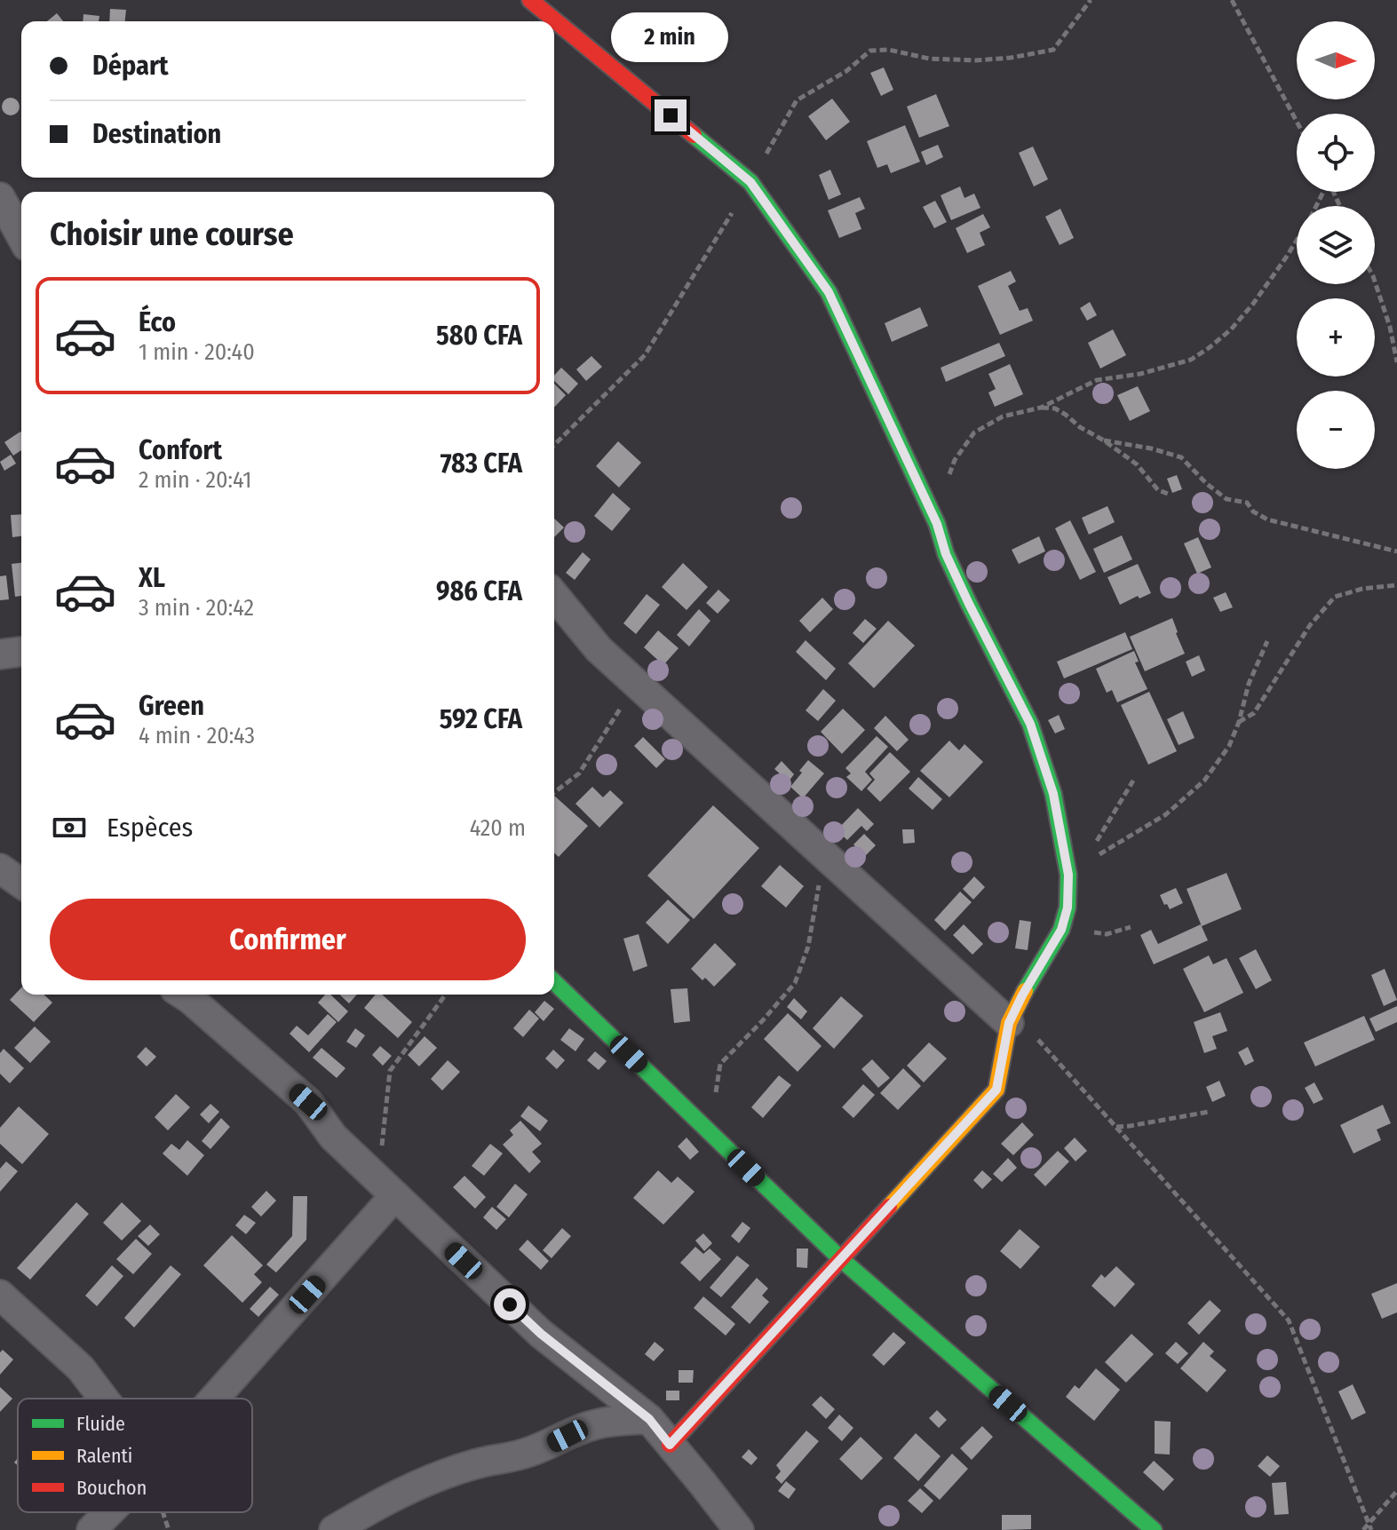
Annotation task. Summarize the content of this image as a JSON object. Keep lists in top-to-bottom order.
{
  "legend": ["Fluide", "Ralenti", "Bouchon"],
  "north": "right",
  "page": {
    "bubble": "2 min",
    "map_buttons": ["+", "−"],
    "banner": ["Départ", "Destination"],
    "heading": "Choisir une course",
    "list": [
      {
        "name": "Éco",
        "note": "1 min · 20:40",
        "value": "580 CFA"
      },
      {
        "name": "Confort",
        "note": "2 min · 20:41",
        "value": "783 CFA"
      },
      {
        "name": "XL",
        "note": "3 min · 20:42",
        "value": "986 CFA"
      },
      {
        "name": "Green",
        "note": "4 min · 20:43",
        "value": "592 CFA"
      }
    ],
    "pay": ["Espèces", "420 m"],
    "buttons": "Confirmer"
  }
}
